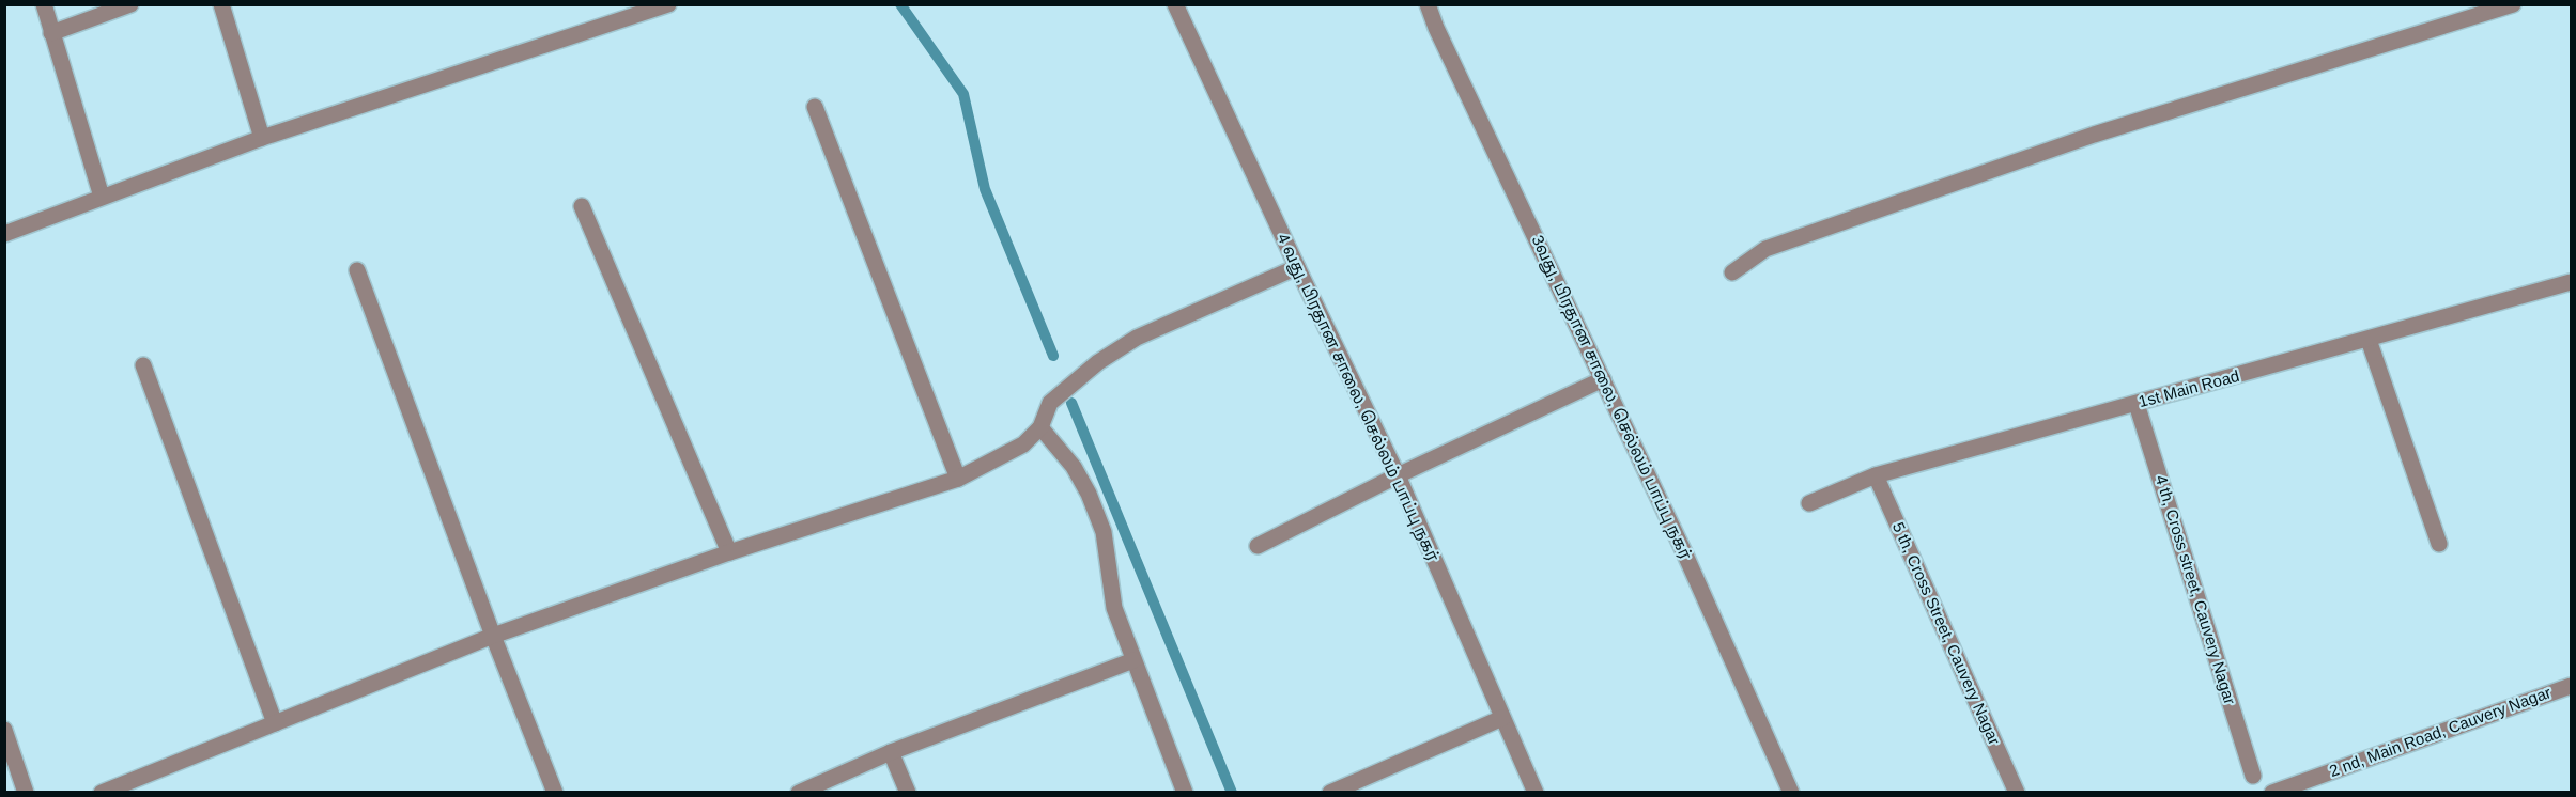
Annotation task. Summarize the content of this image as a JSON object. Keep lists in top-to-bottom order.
{
  "streets": {
    "street": [
      "1st Main Road",
      "4 வது, பிரதான சாலை, செல்லம் பாப்பு நகர்",
      "3வது, பிரதான சாலை, செல்லம் பாப்பு நகர்",
      "4 th, Cross street, Cauvery Nagar",
      "5 th, Cross Street, Cauvery Nagar",
      "2 nd, Main Road, Cauvery Nagar"
    ]
  },
  "crossings": [
    ["1st Main Road", "4 th, Cross street, Cauvery Nagar"],
    ["1st Main Road", "5 th, Cross Street, Cauvery Nagar"]
  ]
}
